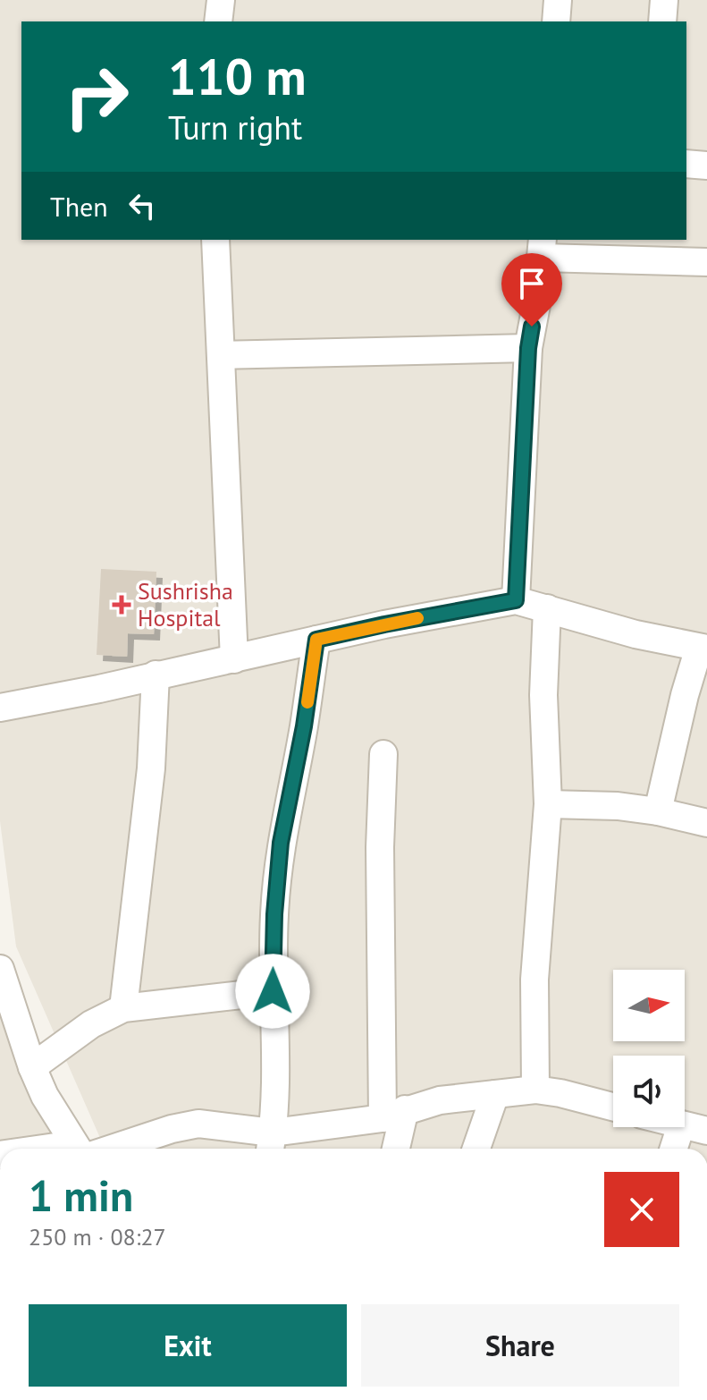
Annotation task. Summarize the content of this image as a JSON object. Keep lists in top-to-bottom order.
{
  "places": {
    "health": ["Sushrisha Hospital"]
  },
  "north": "right",
  "page": {
    "turn": ["110 m", "Turn right"],
    "then": "Then",
    "heading": ["1 min", "250 m · 08:27"],
    "buttons": ["Exit", "Share"]
  }
}
